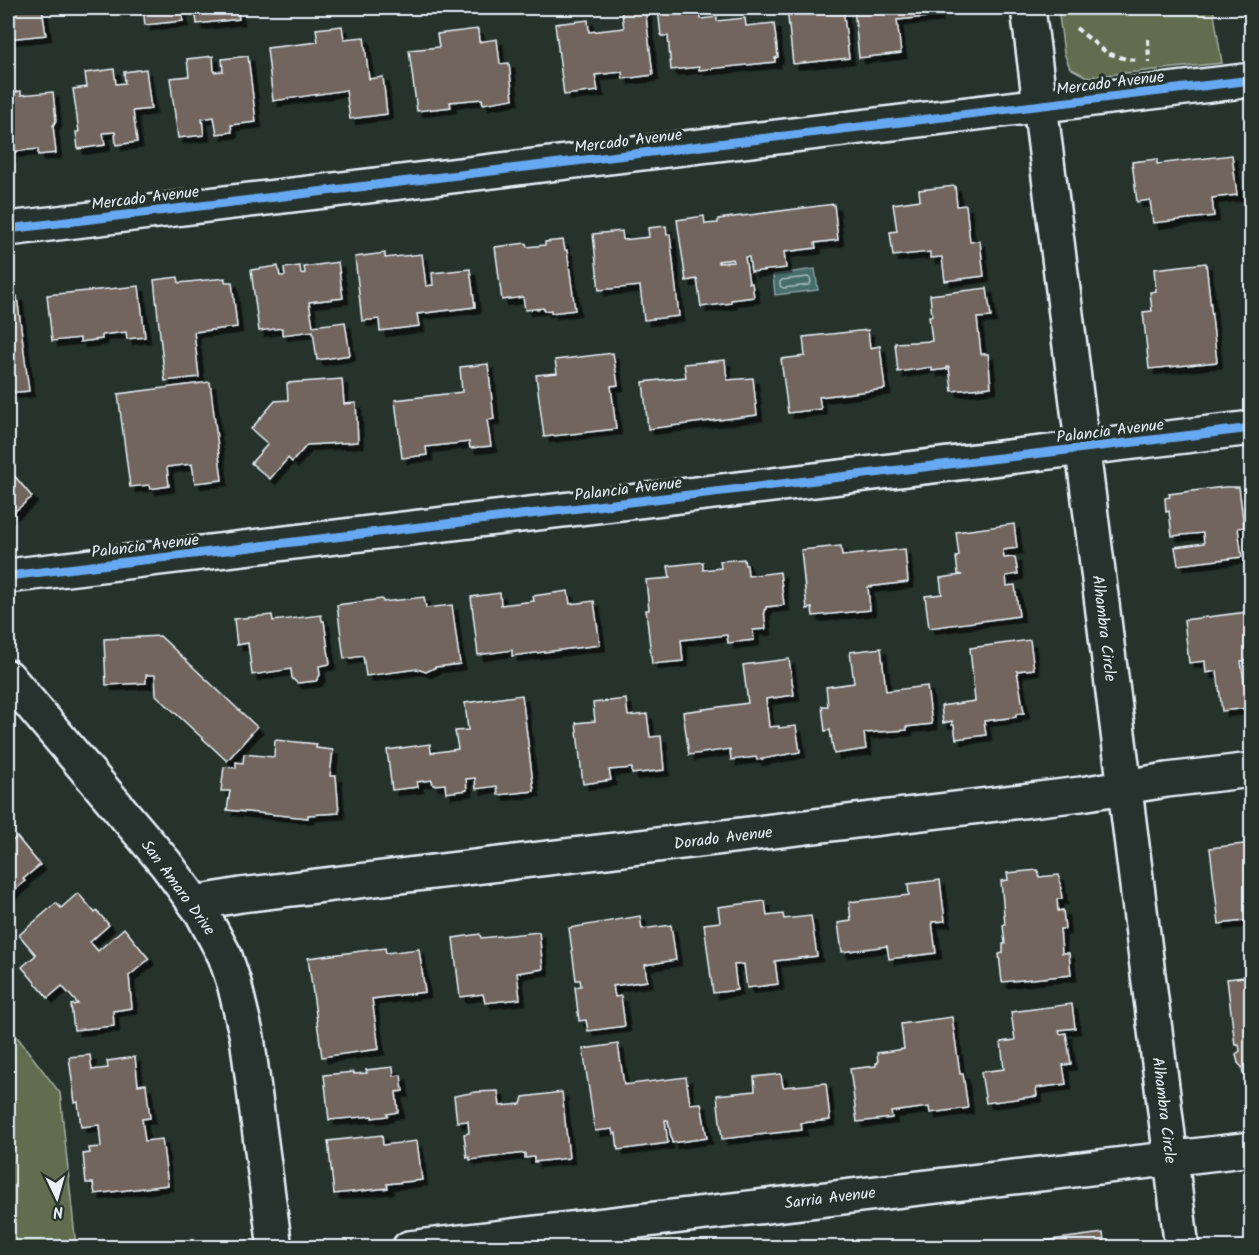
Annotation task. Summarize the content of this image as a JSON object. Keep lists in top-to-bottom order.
{
  "streets": {
    "street": [
      "Mercado Avenue",
      "Palancia Avenue",
      "Alhambra Circle",
      "Dorado Avenue",
      "San Amaro Drive",
      "Sarria Avenue"
    ]
  },
  "crossings": [
    ["Mercado Avenue", "Alhambra Circle"],
    ["Palancia Avenue", "Alhambra Circle"],
    ["Alhambra Circle", "Dorado Avenue"],
    ["Alhambra Circle", "Sarria Avenue"],
    ["Dorado Avenue", "San Amaro Drive"]
  ],
  "north": "bottom"
}
